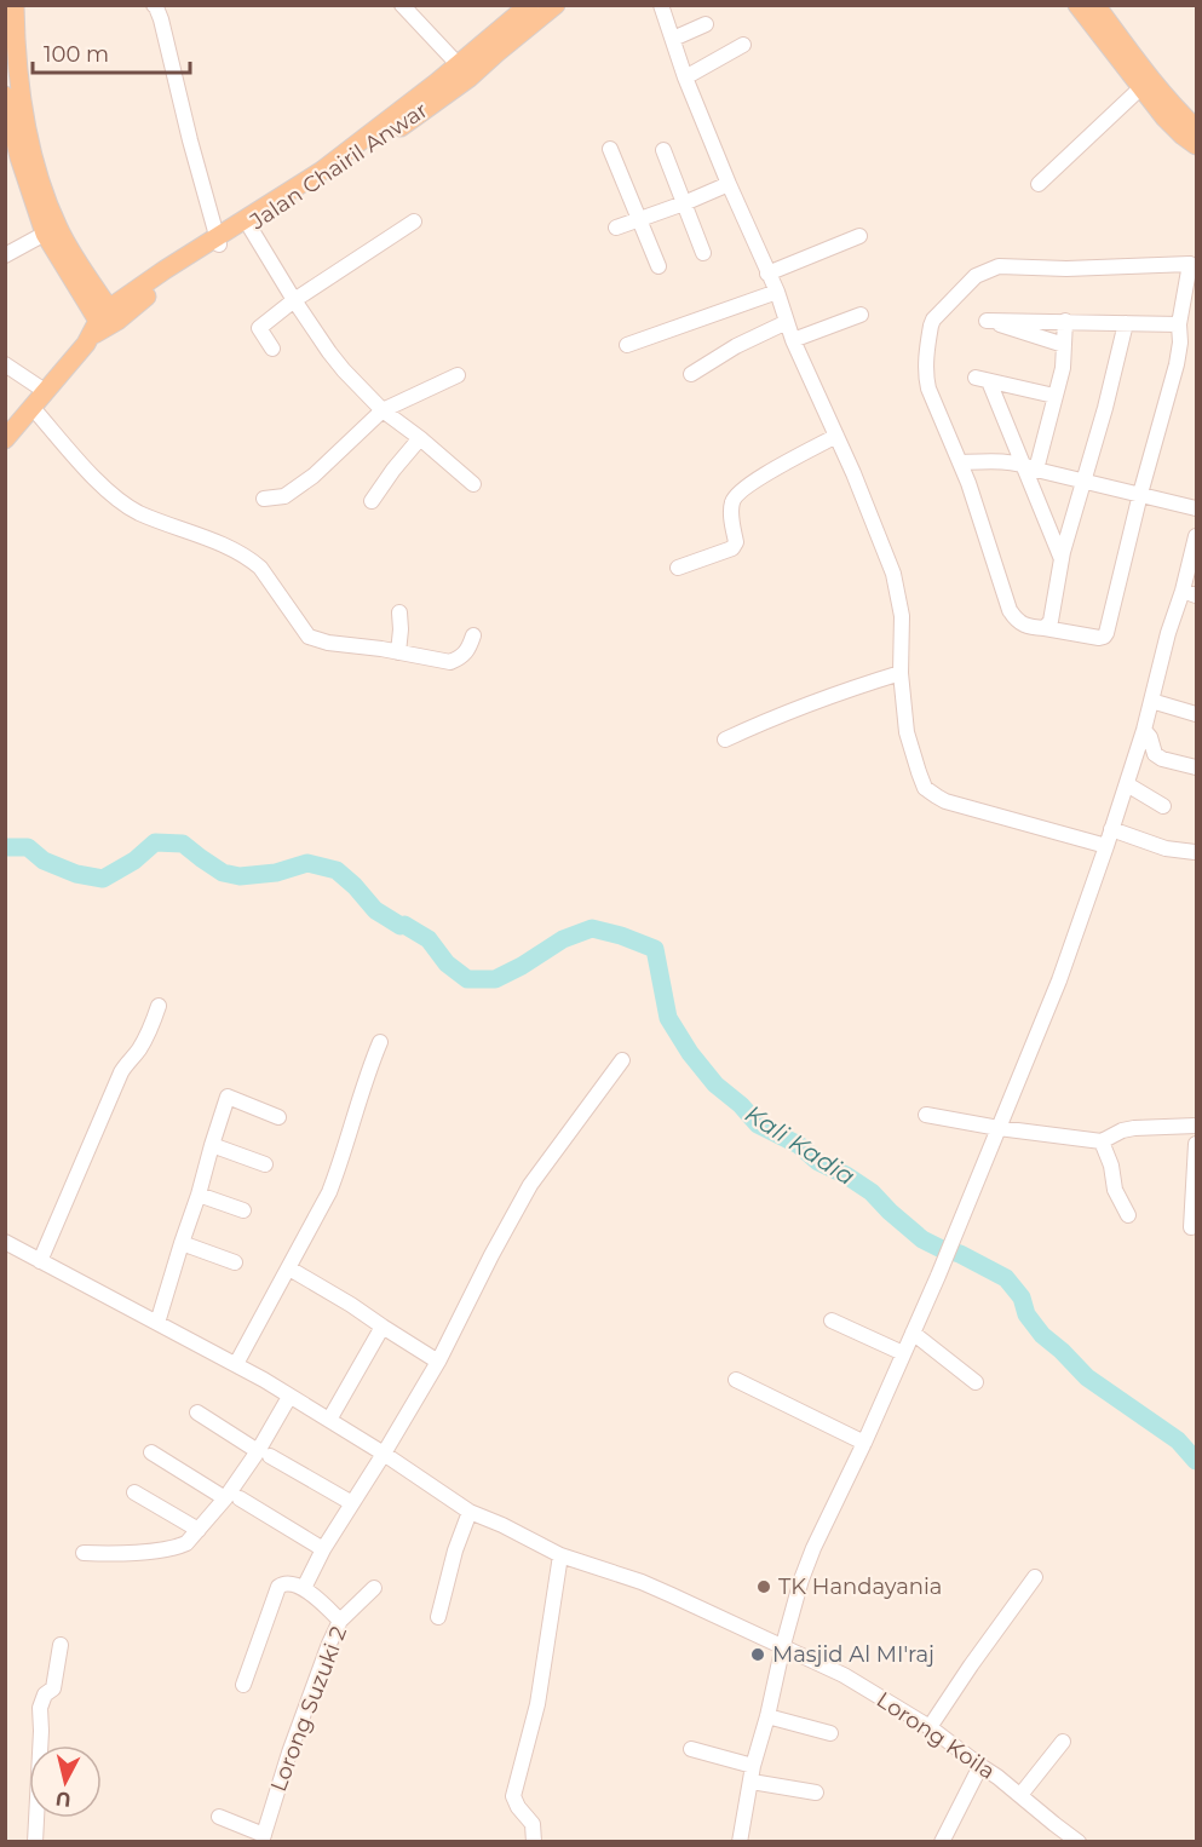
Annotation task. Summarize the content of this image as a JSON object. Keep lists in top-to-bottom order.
{
  "streets": {
    "main road": ["Jalan Chairil Anwar"],
    "street": ["Lorong Suzuki 2", "Lorong Koila"]
  },
  "water": ["Kali Kadia"],
  "places": ["TK Handayania", "Masjid Al MI'raj"],
  "scale_bar": "100 m",
  "north": "bottom"
}
